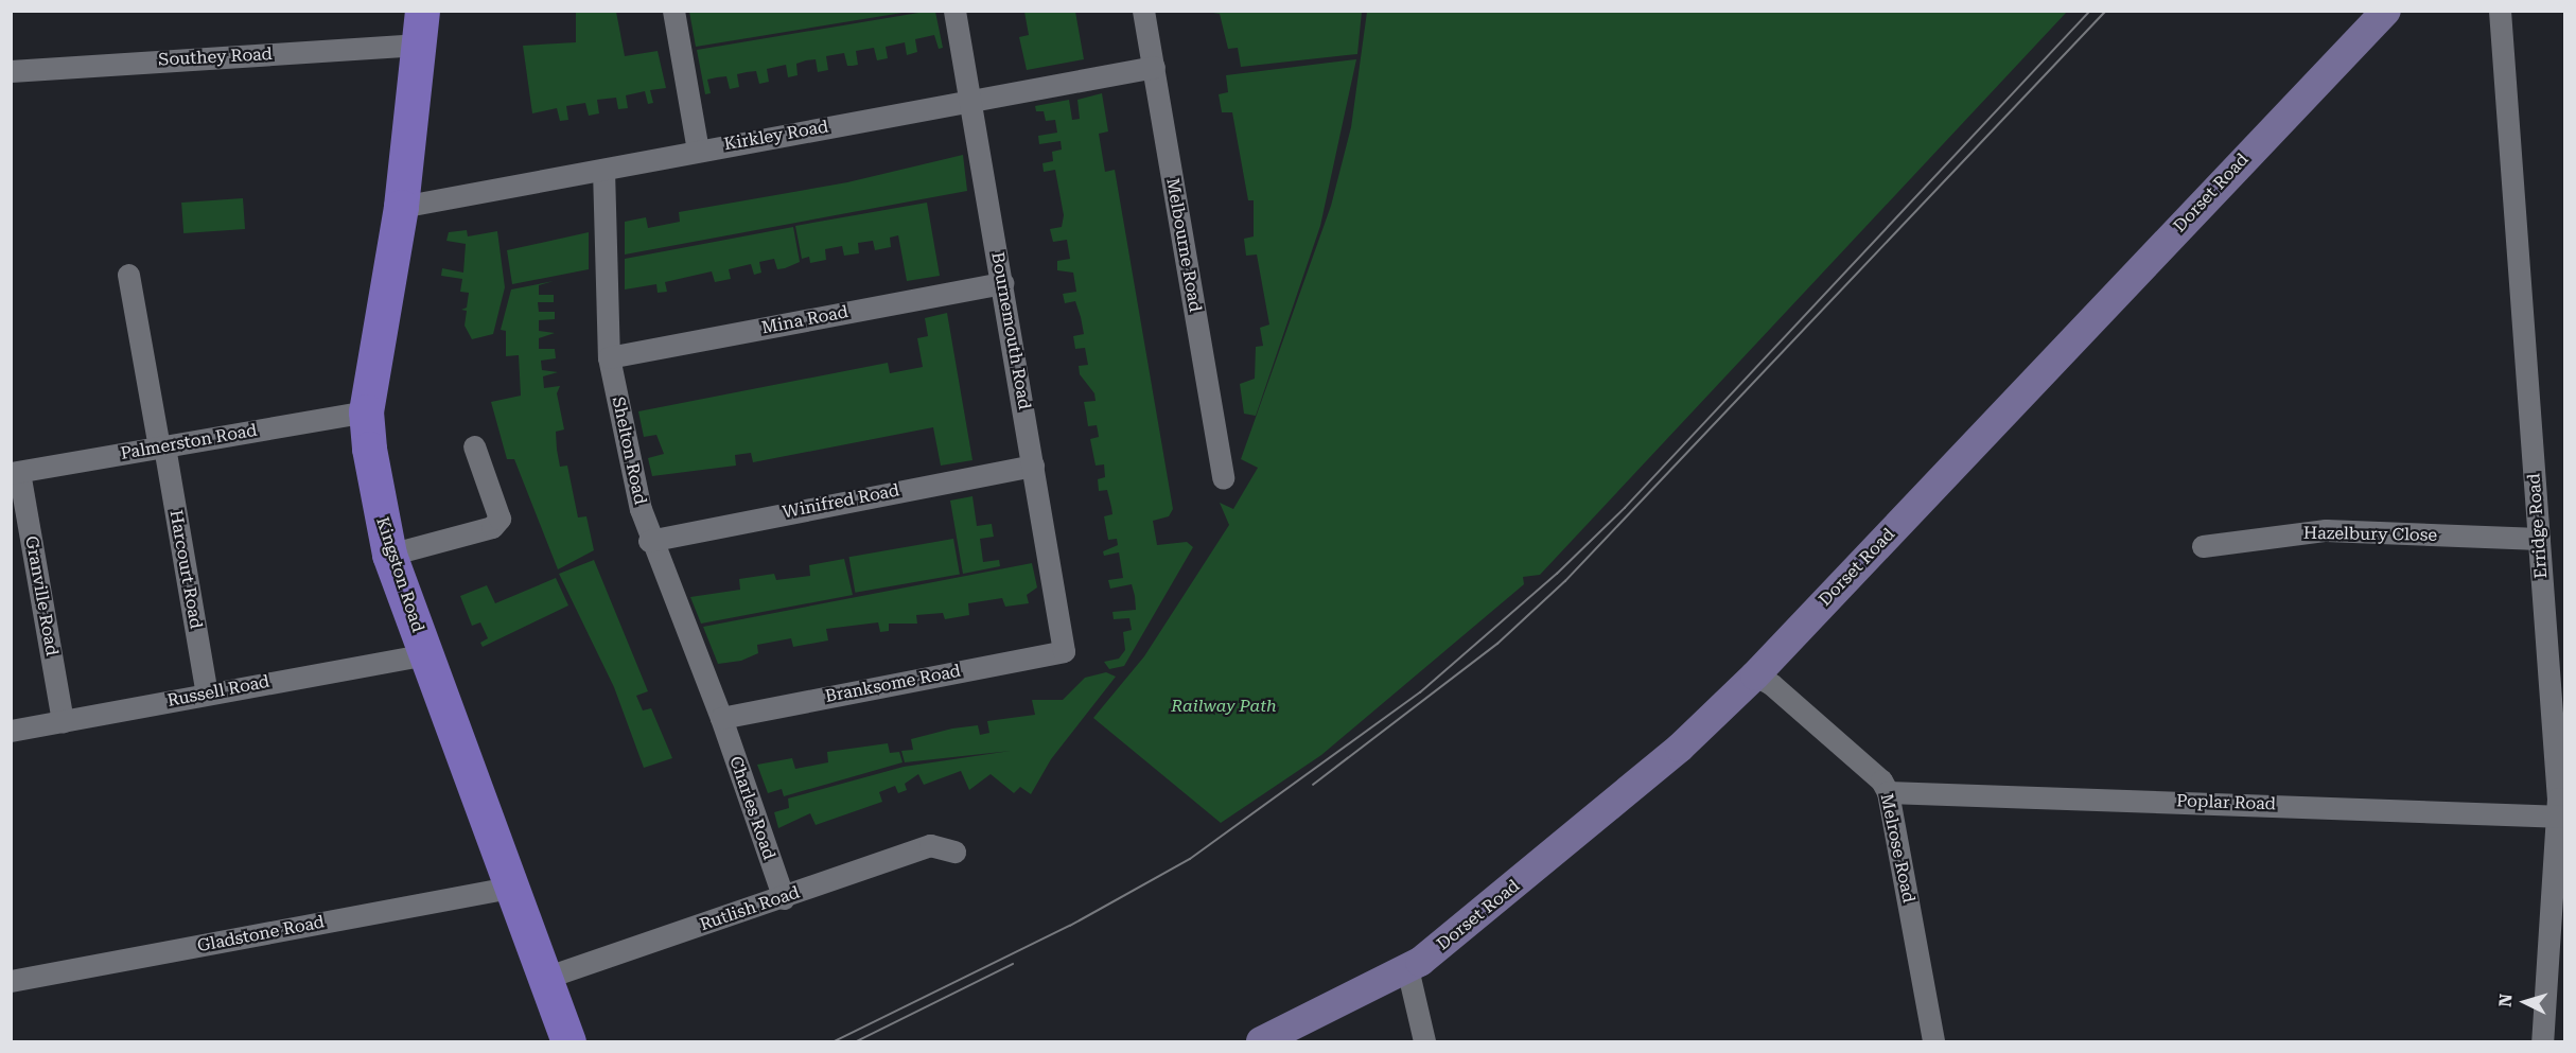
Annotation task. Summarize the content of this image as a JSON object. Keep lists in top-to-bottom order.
{
  "streets": {
    "main road": ["Dorset Road", "Kingston Road"],
    "street": [
      "Southey Road",
      "Kirkley Road",
      "Melbourne Road",
      "Mina Road",
      "Bournemouth Road",
      "Palmerston Road",
      "Shelton Road",
      "Winifred Road",
      "Erridge Road",
      "Hazelbury Close",
      "Harcourt Road",
      "Granville Road",
      "Branksome Road",
      "Russell Road",
      "Poplar Road",
      "Charles Road",
      "Melrose Road",
      "Rutlish Road",
      "Gladstone Road"
    ]
  },
  "crossings": [
    ["Southey Road", "Kingston Road"],
    ["Kirkley Road", "Melbourne Road"],
    ["Kirkley Road", "Bournemouth Road"],
    ["Kirkley Road", "Shelton Road"],
    ["Kirkley Road", "Kingston Road"],
    ["Dorset Road", "Melrose Road"],
    ["Mina Road", "Bournemouth Road"],
    ["Mina Road", "Shelton Road"],
    ["Bournemouth Road", "Winifred Road"],
    ["Bournemouth Road", "Branksome Road"],
    ["Palmerston Road", "Harcourt Road"],
    ["Palmerston Road", "Kingston Road"],
    ["Palmerston Road", "Granville Road"],
    ["Shelton Road", "Winifred Road"],
    ["Shelton Road", "Branksome Road"],
    ["Shelton Road", "Charles Road"],
    ["Erridge Road", "Hazelbury Close"],
    ["Erridge Road", "Poplar Road"],
    ["Harcourt Road", "Russell Road"],
    ["Kingston Road", "Russell Road"],
    ["Kingston Road", "Rutlish Road"],
    ["Kingston Road", "Gladstone Road"],
    ["Granville Road", "Russell Road"],
    ["Branksome Road", "Charles Road"],
    ["Poplar Road", "Melrose Road"],
    ["Charles Road", "Rutlish Road"]
  ],
  "parks": ["Railway Path"],
  "north": "left"
}
